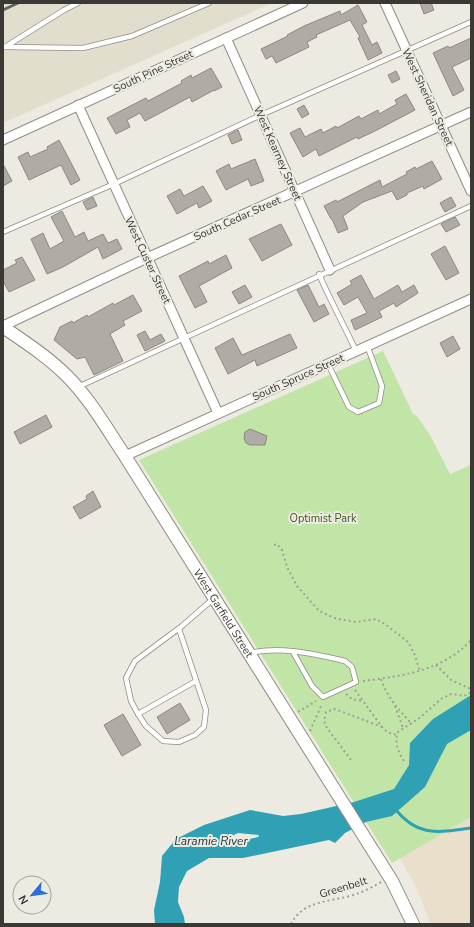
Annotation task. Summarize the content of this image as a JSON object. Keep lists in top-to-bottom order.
{
  "streets": {
    "street": [
      "South Pine Street",
      "West Sheridan Street",
      "West Kearney Street",
      "South Cedar Street",
      "West Custer Street",
      "South Spruce Street",
      "West Garfield Street"
    ],
    "path": ["Greenbelt"]
  },
  "crossings": [
    ["South Pine Street", "West Kearney Street"],
    ["South Pine Street", "West Custer Street"],
    ["West Sheridan Street", "South Cedar Street"],
    ["West Kearney Street", "South Cedar Street"],
    ["South Cedar Street", "West Custer Street"],
    ["South Cedar Street", "West Garfield Street"],
    ["West Custer Street", "South Spruce Street"],
    ["South Spruce Street", "West Garfield Street"]
  ],
  "water": ["Laramie River"],
  "parks": ["Optimist Park"],
  "north": "bottom left"
}
